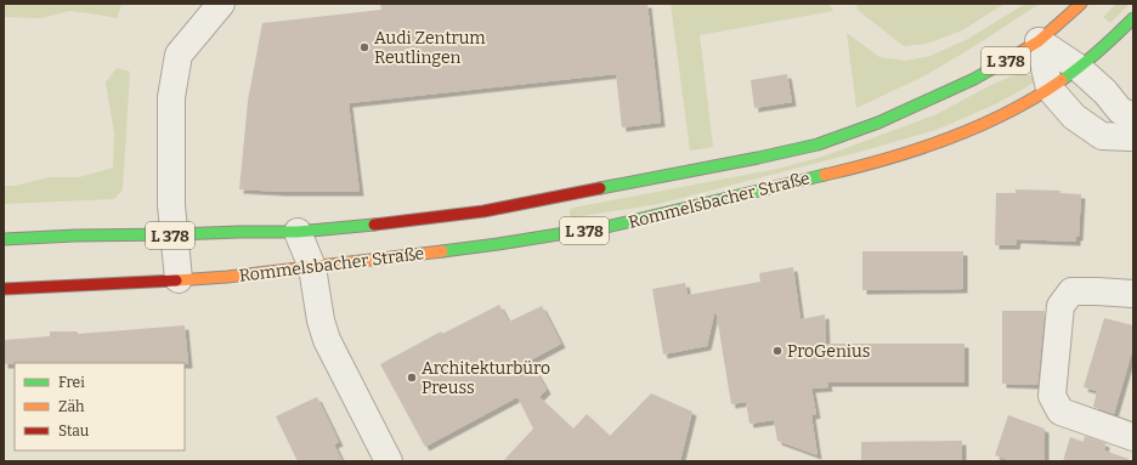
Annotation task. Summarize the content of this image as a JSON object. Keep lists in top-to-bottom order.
{
  "streets": {
    "main road": ["L 378", "Rommelsbacher Straße"]
  },
  "places": ["Audi Zentrum Reutlingen", "ProGenius", "Architekturbüro Preuss"],
  "legend": ["Frei", "Zäh", "Stau"]
}
